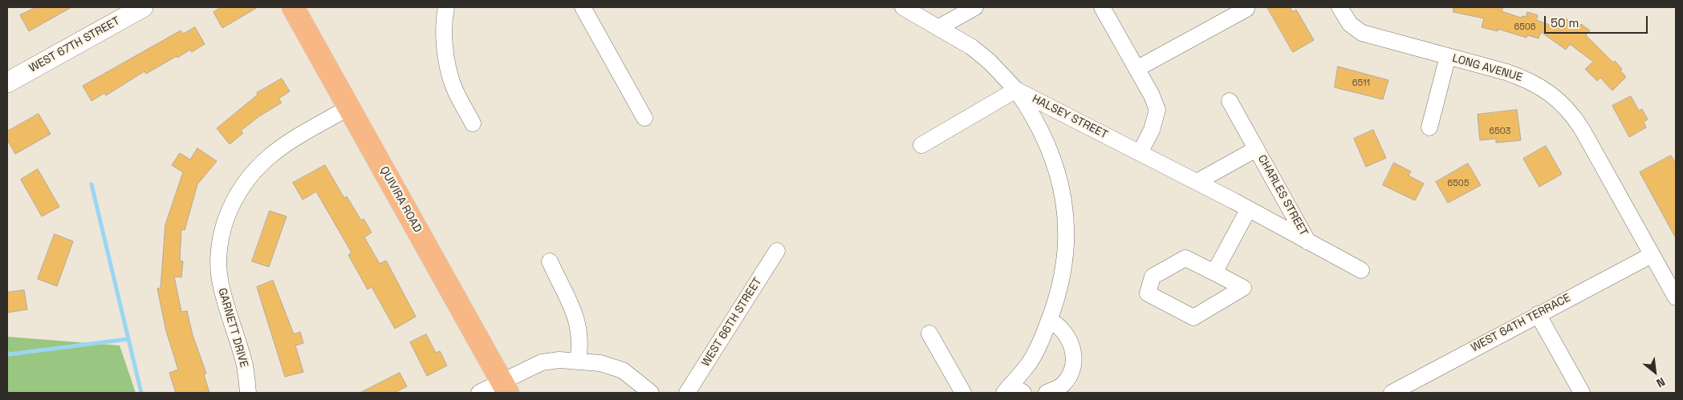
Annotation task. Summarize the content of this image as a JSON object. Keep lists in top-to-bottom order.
{
  "streets": {
    "main road": ["QUIVIRA ROAD"],
    "street": [
      "WEST 67TH STREET",
      "LONG AVENUE",
      "HALSEY STREET",
      "CHARLES STREET",
      "WEST 66TH STREET",
      "WEST 64TH TERRACE",
      "GARNETT DRIVE"
    ]
  },
  "crossings": [
    ["LONG AVENUE", "WEST 64TH TERRACE"],
    ["HALSEY STREET", "CHARLES STREET"],
    ["QUIVIRA ROAD", "GARNETT DRIVE"]
  ],
  "house_numbers": [
    "6506",
    "6511",
    "6503",
    "6505"
  ],
  "scale_bar": "50 m",
  "north": "bottom right"
}
